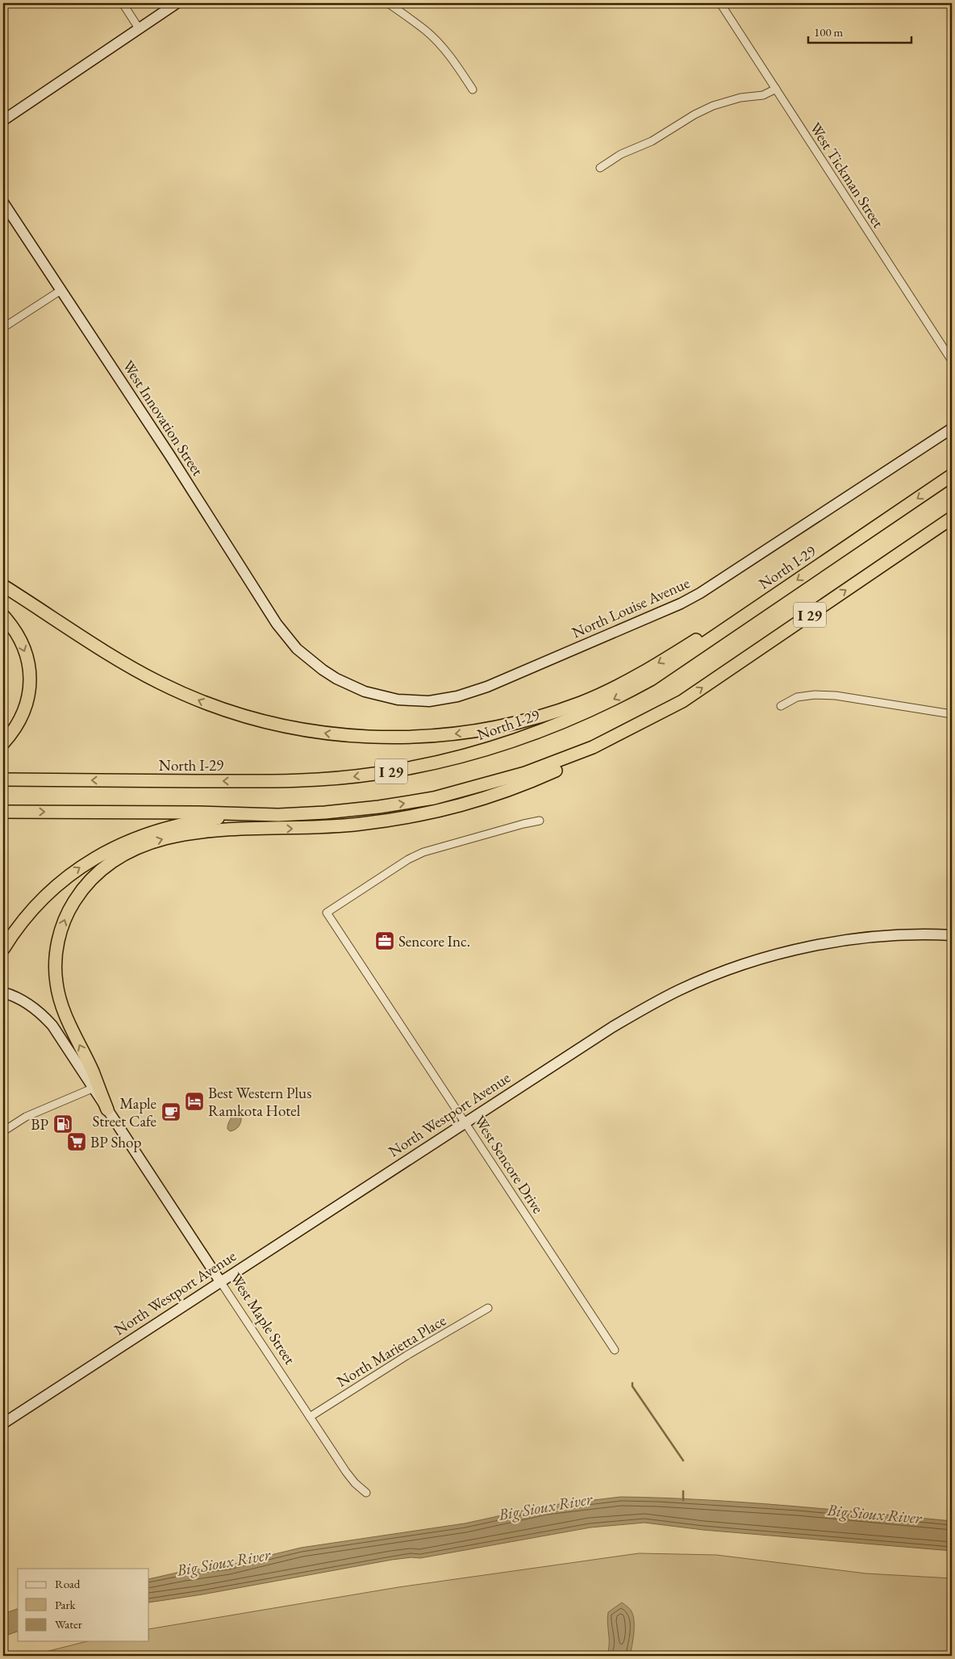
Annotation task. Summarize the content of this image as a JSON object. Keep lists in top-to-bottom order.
{
  "streets": {
    "highway": ["North I-29", "I 29"],
    "street": [
      "West Tickman Street",
      "West Innovation Street",
      "North Louise Avenue",
      "North Westport Avenue",
      "West Sencore Drive",
      "West Maple Street",
      "North Marietta Place"
    ]
  },
  "crossings": [
    ["West Innovation Street", "North Louise Avenue"],
    ["North Westport Avenue", "West Sencore Drive"],
    ["North Westport Avenue", "West Maple Street"],
    ["West Maple Street", "North Marietta Place"]
  ],
  "water": ["Big Sioux River"],
  "places": {
    "office": ["Sencore Inc."],
    "hotel": ["Best Western Plus Ramkota Hotel"],
    "cafe": ["Maple Street Cafe"],
    "fuel station": ["BP"],
    "supermarket": ["BP Shop"]
  },
  "legend": ["Road", "Park", "Water"],
  "scale_bar": "100 m"
}
